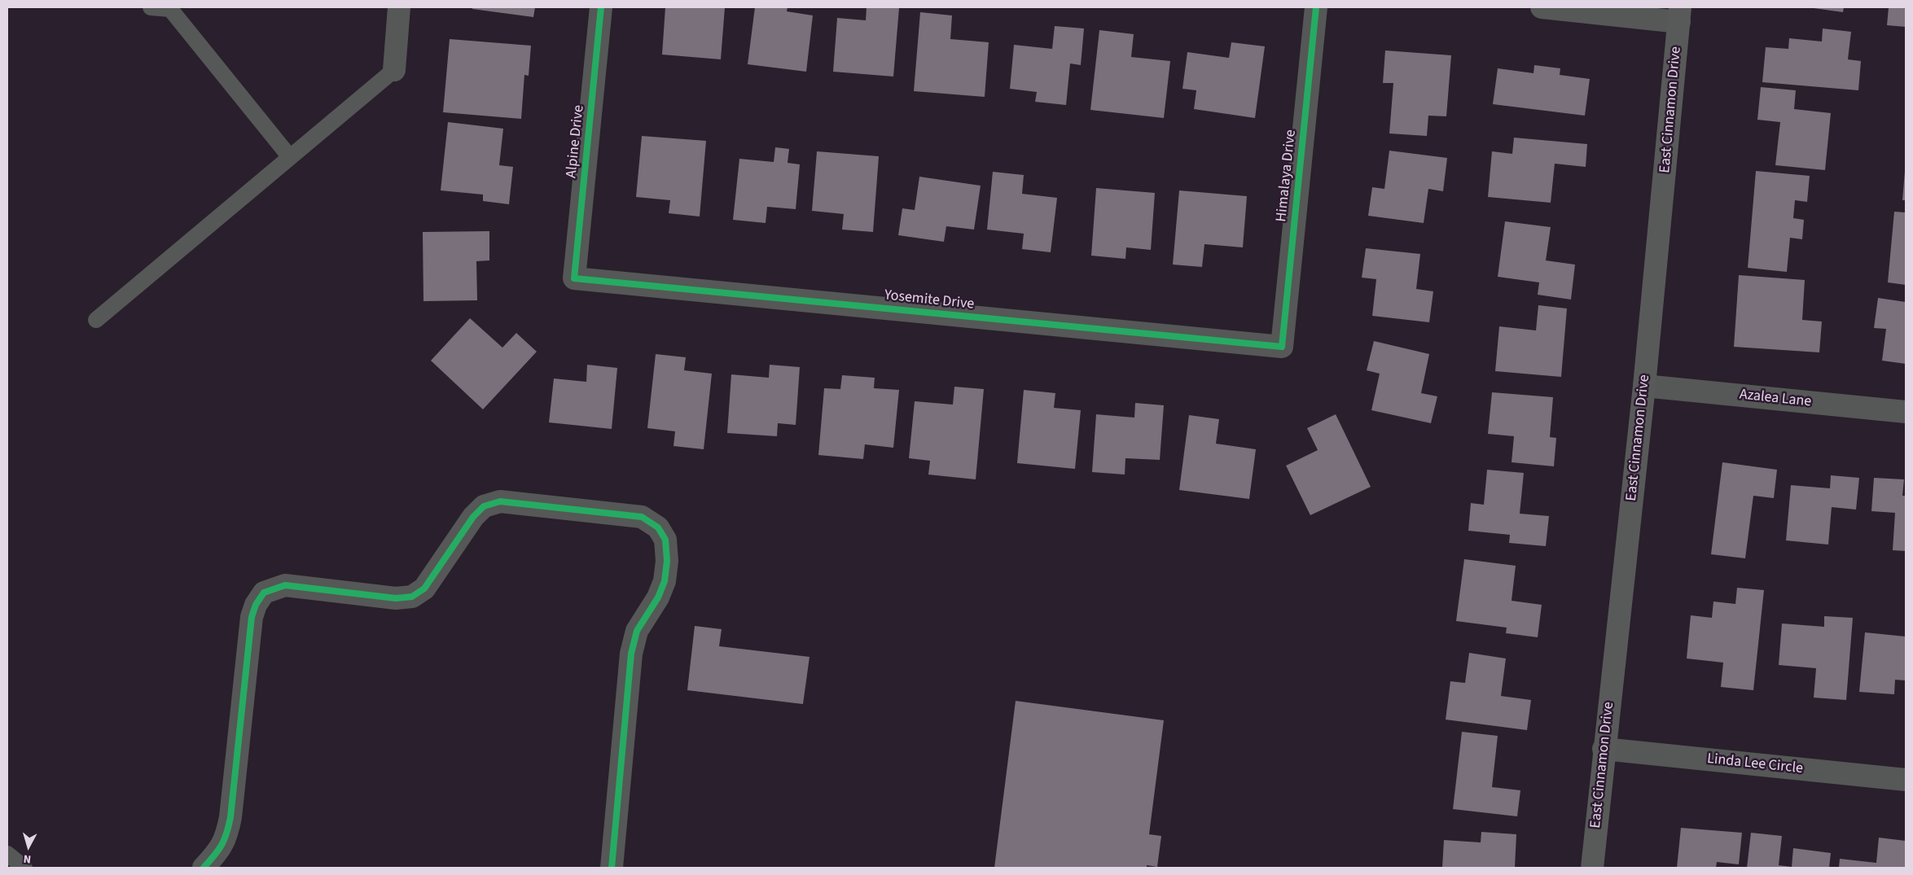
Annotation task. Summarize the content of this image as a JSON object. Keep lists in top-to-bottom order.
{
  "streets": {
    "street": [
      "East Cinnamon Drive",
      "Alpine Drive",
      "Himalaya Drive",
      "Yosemite Drive",
      "Azalea Lane",
      "Linda Lee Circle"
    ]
  },
  "crossings": [
    ["East Cinnamon Drive", "Azalea Lane"],
    ["East Cinnamon Drive", "Linda Lee Circle"],
    ["Alpine Drive", "Yosemite Drive"],
    ["Himalaya Drive", "Yosemite Drive"]
  ],
  "north": "bottom"
}
